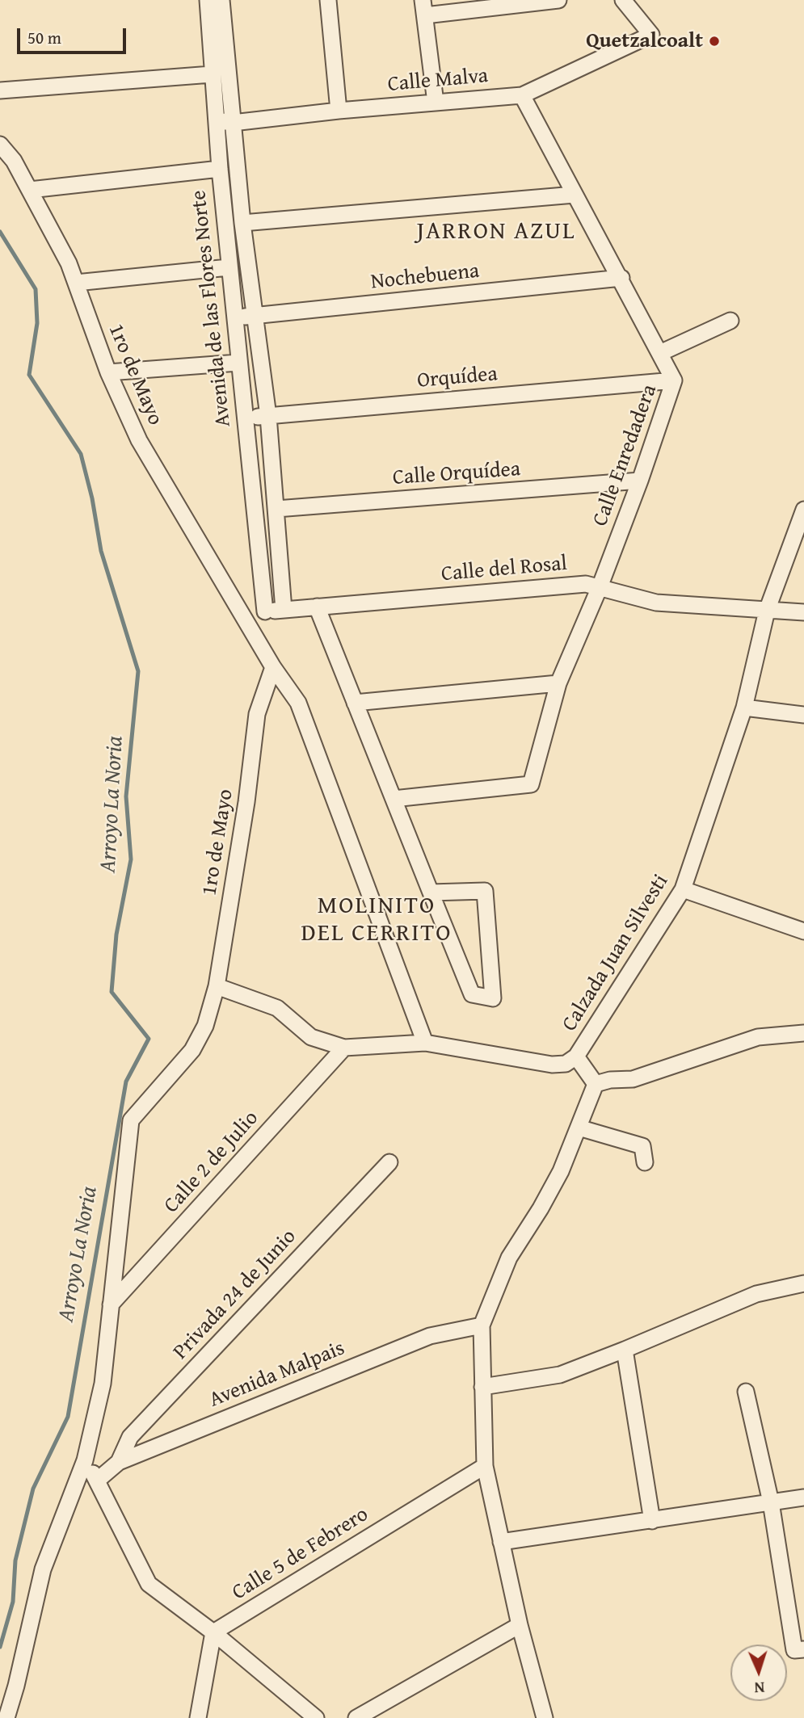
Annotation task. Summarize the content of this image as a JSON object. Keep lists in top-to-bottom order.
{
  "streets": {
    "street": [
      "Calle Malva",
      "Nochebuena",
      "Avenida de las Flores Norte",
      "1ro de Mayo",
      "Orquídea",
      "Calle Enredadera",
      "Calle Orquídea",
      "Calle del Rosal",
      "Calzada Juan Silvesti",
      "Calle 2 de Julio",
      "Privada 24 de Junio",
      "Avenida Malpais",
      "Calle 5 de Febrero"
    ]
  },
  "crossings": [
    ["Calle Malva", "Avenida de las Flores Norte"],
    ["Calle Malva", "Calle Enredadera"],
    ["Nochebuena", "Avenida de las Flores Norte"],
    ["Nochebuena", "Calle Enredadera"],
    ["Avenida de las Flores Norte", "Orquídea"],
    ["Avenida de las Flores Norte", "Calle Orquídea"],
    ["Avenida de las Flores Norte", "Calle del Rosal"],
    ["1ro de Mayo", "Calle del Rosal"],
    ["1ro de Mayo", "Calzada Juan Silvesti"],
    ["1ro de Mayo", "Calle 2 de Julio"],
    ["Orquídea", "Calle Enredadera"],
    ["Calle Enredadera", "Calle Orquídea"],
    ["Calle Enredadera", "Calle del Rosal"],
    ["Calle del Rosal", "Calzada Juan Silvesti"],
    ["Calzada Juan Silvesti", "Calle 2 de Julio"],
    ["Privada 24 de Junio", "Avenida Malpais"]
  ],
  "districts": ["JARRON AZUL", "MOLINITO DEL CERRITO"],
  "water": ["Arroyo La Noria"],
  "places": ["Quetzalcoalt"],
  "scale_bar": "50 m",
  "north": "bottom"
}
